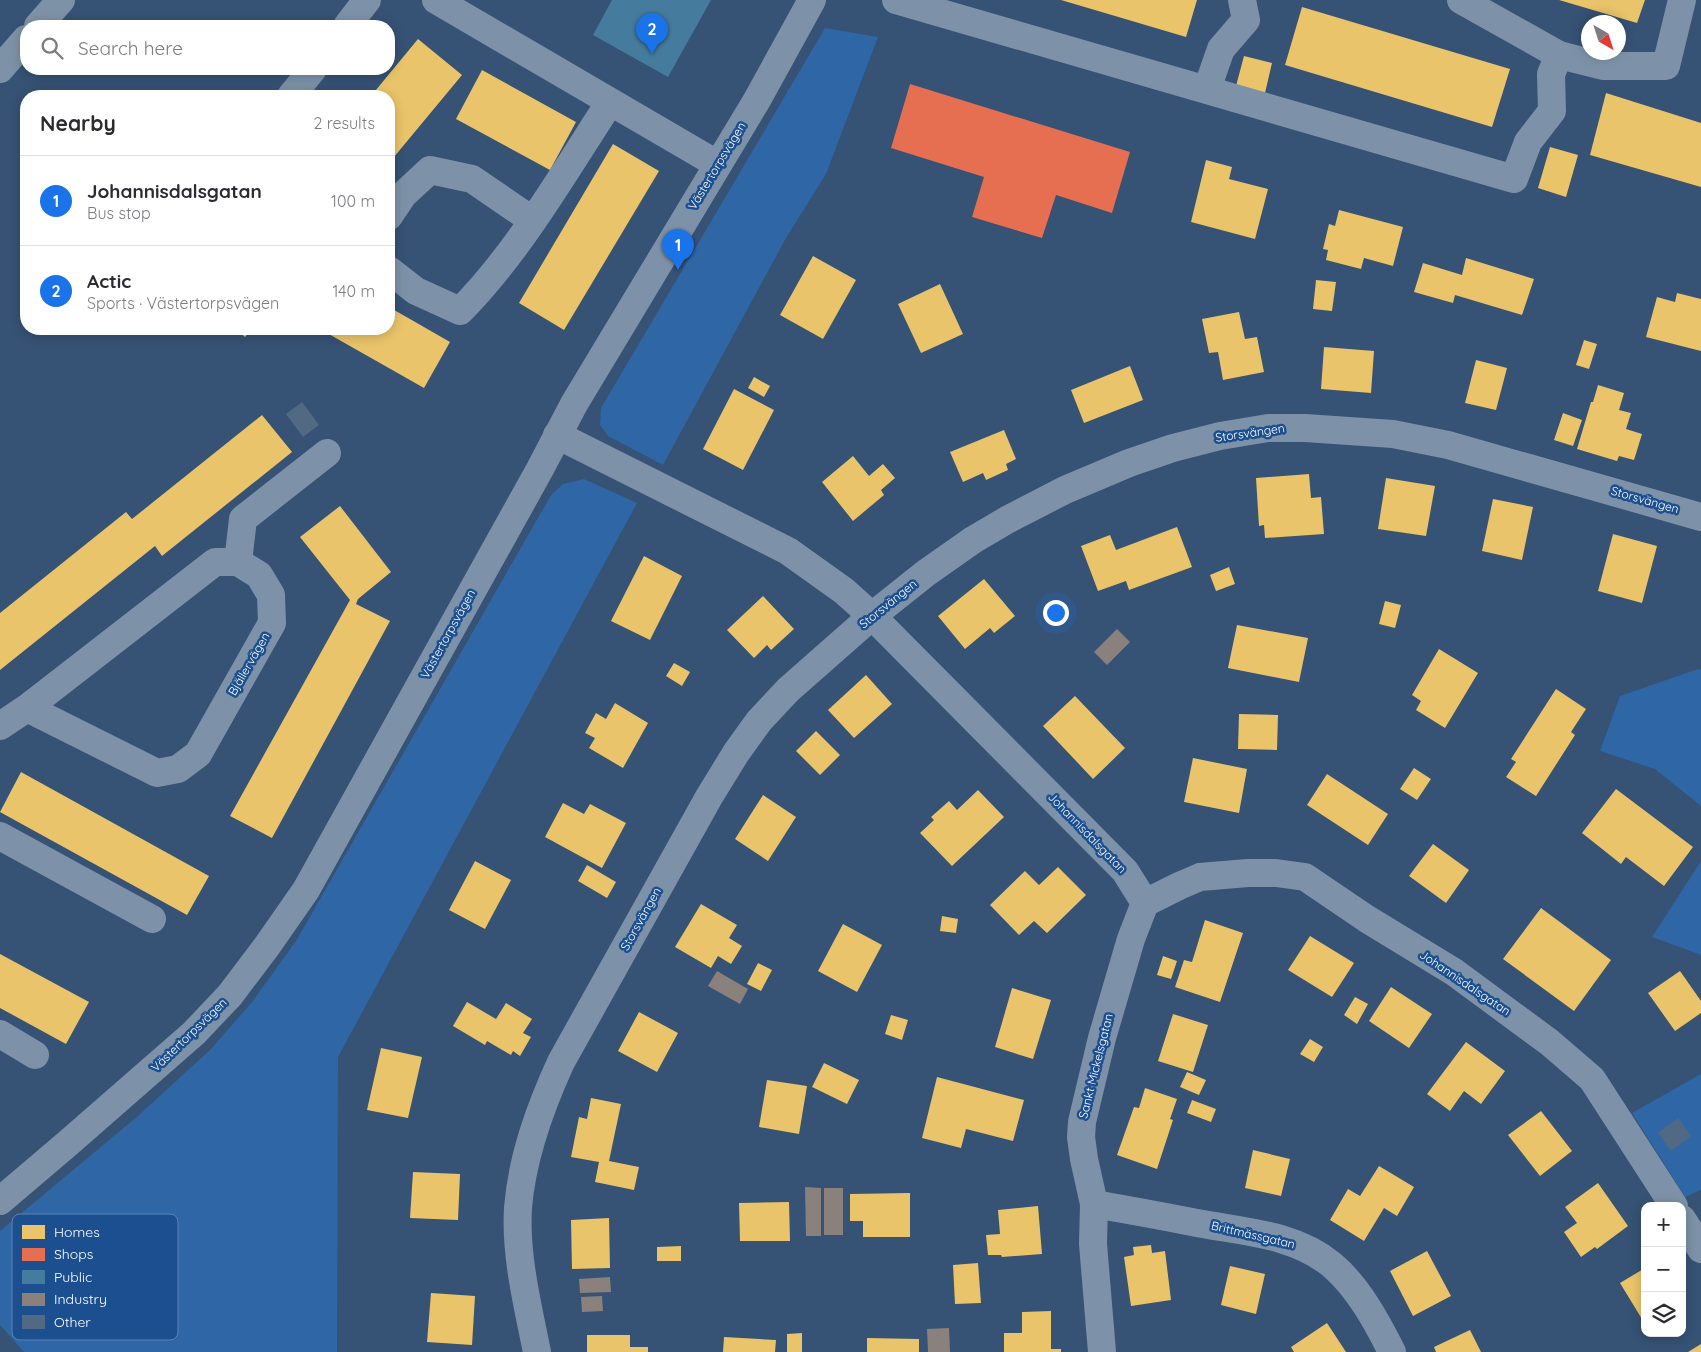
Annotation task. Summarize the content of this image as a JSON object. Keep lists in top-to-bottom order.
{
  "streets": {
    "street": [
      "Västertorpsvägen",
      "Storsvängen",
      "Bjällervägen",
      "Johannisdalsgatan",
      "Sankt Mickelsgatan",
      "Brittmässgatan"
    ]
  },
  "crossings": [
    ["Västertorpsvägen", "Johannisdalsgatan"],
    ["Storsvängen", "Johannisdalsgatan"],
    ["Johannisdalsgatan", "Sankt Mickelsgatan"],
    ["Sankt Mickelsgatan", "Brittmässgatan"]
  ],
  "legend": [
    "Homes",
    "Shops",
    "Public",
    "Industry",
    "Other"
  ],
  "north": "bottom right",
  "page": {
    "pins": ["2", "1"],
    "search": "Search here",
    "heading": ["Nearby", "2 results"],
    "list": [
      {
        "mark": "1",
        "name": "Johannisdalsgatan",
        "note": "Bus stop",
        "value": "100 m"
      },
      {
        "mark": "2",
        "name": "Actic",
        "note": "Sports · Västertorpsvägen",
        "value": "140 m"
      }
    ],
    "map_buttons": ["+", "−"]
  }
}
